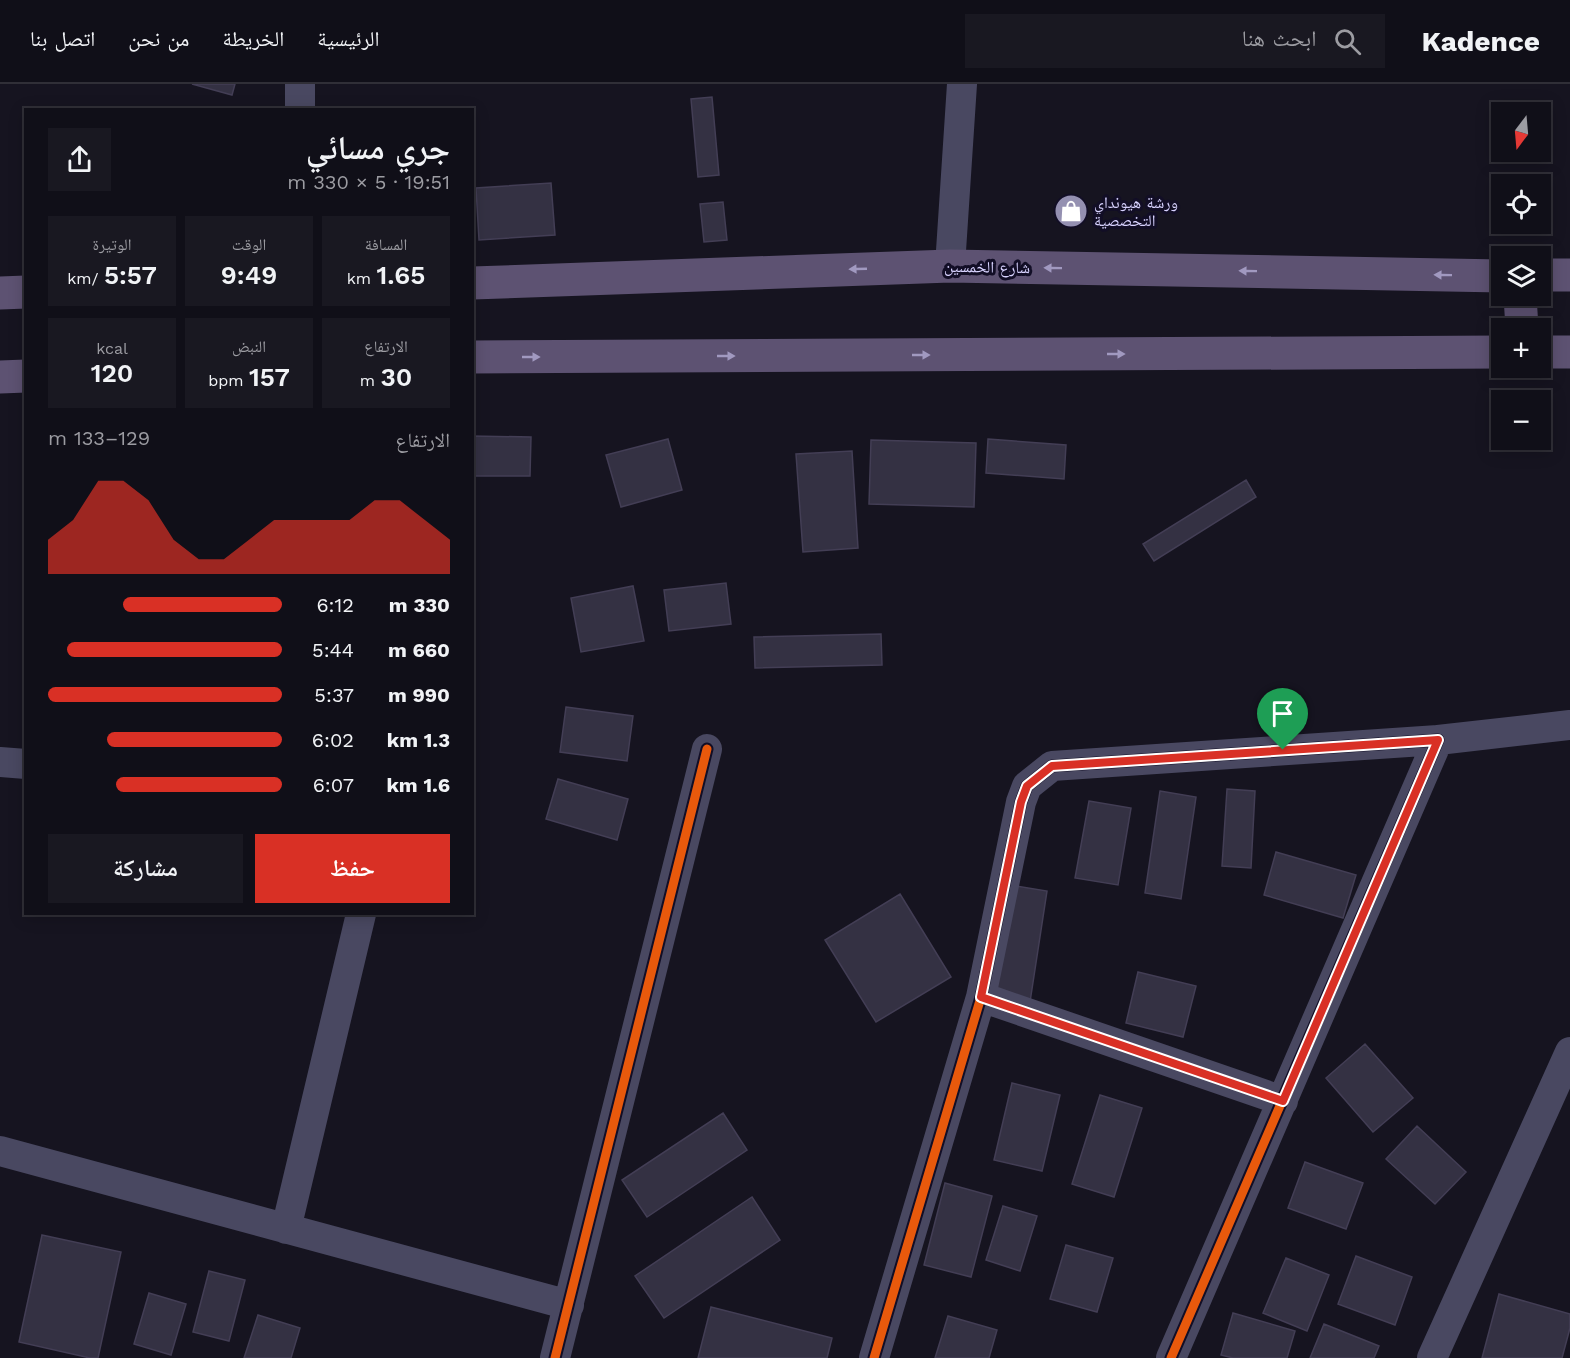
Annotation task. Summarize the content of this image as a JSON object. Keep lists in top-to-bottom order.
{
  "streets": {
    "main road": ["شارع الخمسين"]
  },
  "places": {
    "shop": ["ورشة هيونداي التخصصية"]
  },
  "north": "bottom",
  "page": {
    "header": "Kadence",
    "search": "ابحث هنا",
    "nav": [
      "الرئيسية",
      "الخريطة",
      "من نحن",
      "اتصل بنا"
    ],
    "map_buttons": ["+", "−"],
    "heading": ["جري مسائي", "19:51 · 5 × 330 m"],
    "stats": [
      ["المسافة", "1.65 km"],
      ["الوقت", "9:49"],
      ["الوتيرة", "5:57 /km"],
      ["الارتفاع", "30 m"],
      ["النبض", "157 bpm"],
      ["kcal", "120"]
    ],
    "chart": ["الارتفاع", "129–133 m"],
    "list": [
      {
        "name": "330 m",
        "note": "6:12"
      },
      {
        "name": "660 m",
        "note": "5:44"
      },
      {
        "name": "990 m",
        "note": "5:37"
      },
      {
        "name": "1.3 km",
        "note": "6:02"
      },
      {
        "name": "1.6 km",
        "note": "6:07"
      }
    ],
    "buttons": ["حفظ", "مشاركة"]
  }
}
